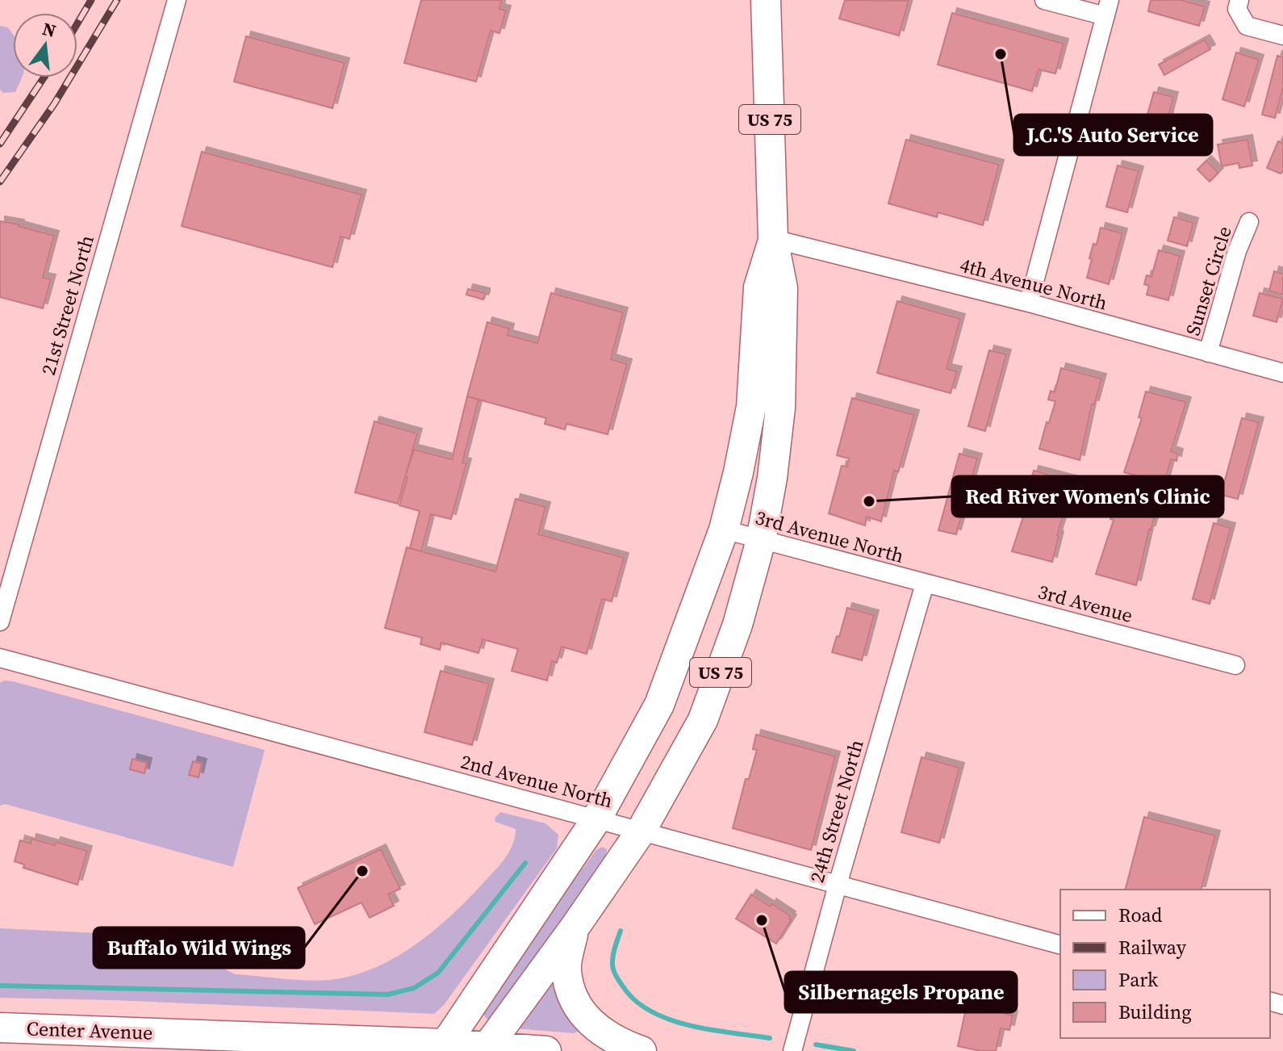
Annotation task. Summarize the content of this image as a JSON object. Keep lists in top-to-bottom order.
{
  "streets": {
    "main road": ["US 75", "Center Avenue"],
    "street": [
      "Sunset Circle",
      "4th Avenue North",
      "21st Street North",
      "3rd Avenue North",
      "3rd Avenue",
      "2nd Avenue North",
      "24th Street North"
    ]
  },
  "crossings": [
    ["US 75", "4th Avenue North"],
    ["US 75", "3rd Avenue North"],
    ["US 75", "2nd Avenue North"],
    ["US 75", "Center Avenue"],
    ["Sunset Circle", "4th Avenue North"],
    ["3rd Avenue North", "3rd Avenue"],
    ["3rd Avenue North", "24th Street North"],
    ["3rd Avenue", "24th Street North"],
    ["2nd Avenue North", "24th Street North"]
  ],
  "places": [
    "J.C.'S Auto Service",
    "Red River Women's Clinic",
    "Buffalo Wild Wings",
    "Silbernagels Propane"
  ],
  "legend": [
    "Road",
    "Railway",
    "Park",
    "Building"
  ],
  "north": "top"
}
